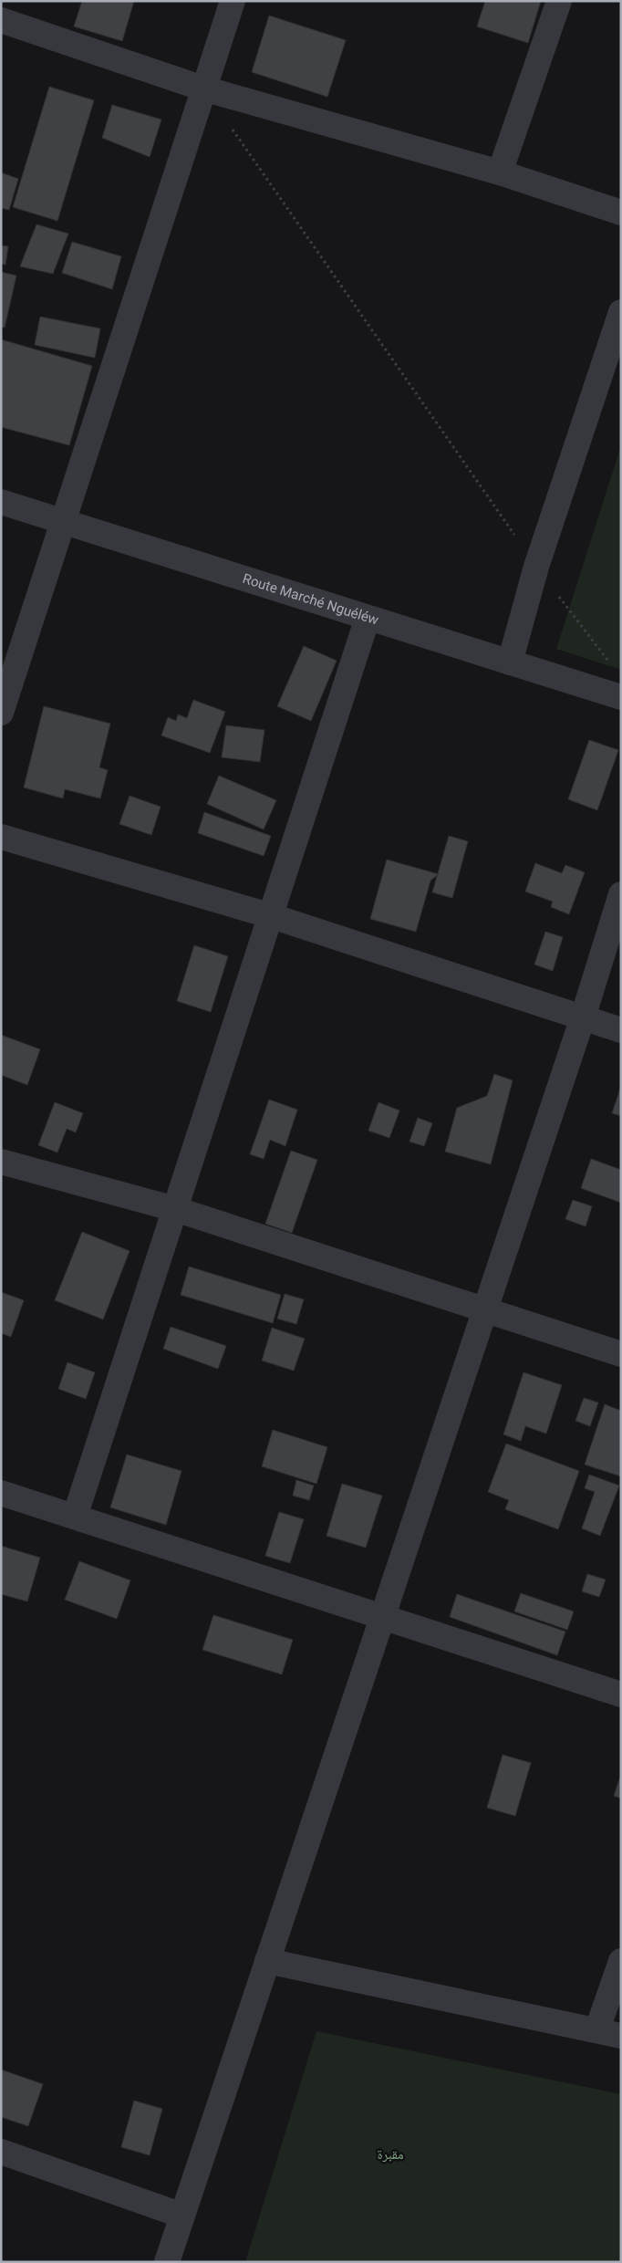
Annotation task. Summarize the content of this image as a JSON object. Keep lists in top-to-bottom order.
{
  "streets": {
    "street": ["Route Marché Nguéléw"]
  },
  "parks": ["مقبرة"]
}
